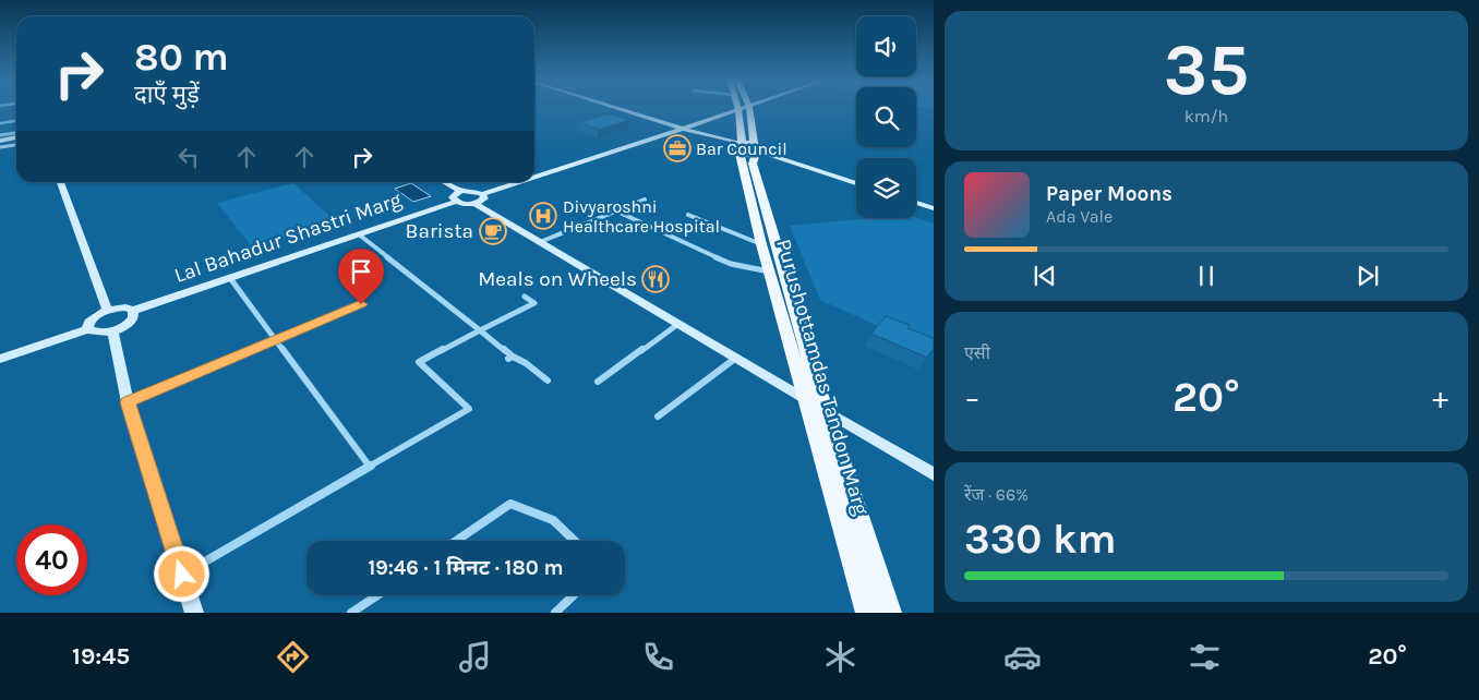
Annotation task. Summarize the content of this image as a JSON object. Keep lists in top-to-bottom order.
{
  "streets": {
    "main road": ["Purushottamdas Tandon Marg"],
    "street": ["Lal Bahadur Shastri Marg"]
  },
  "places": {
    "office": ["Bar Council"],
    "hospital": ["Divyaroshni Healthcare Hospital"],
    "cafe": ["Barista"],
    "restaurant": ["Meals on Wheels"]
  },
  "page": {
    "tile": [
      ["35", "km/h"],
      "एसी",
      ["रेंज · 66%", "330 km"]
    ],
    "turn": ["80 m", "दाएँ मुड़ें"],
    "song": ["Paper Moons", "Ada Vale"],
    "heat": ["−", "20°", "+"],
    "limit": "40",
    "trip": "19:46 · 1 मिनट · 180 m",
    "tabs": ["19:45", "20°"]
  }
}
